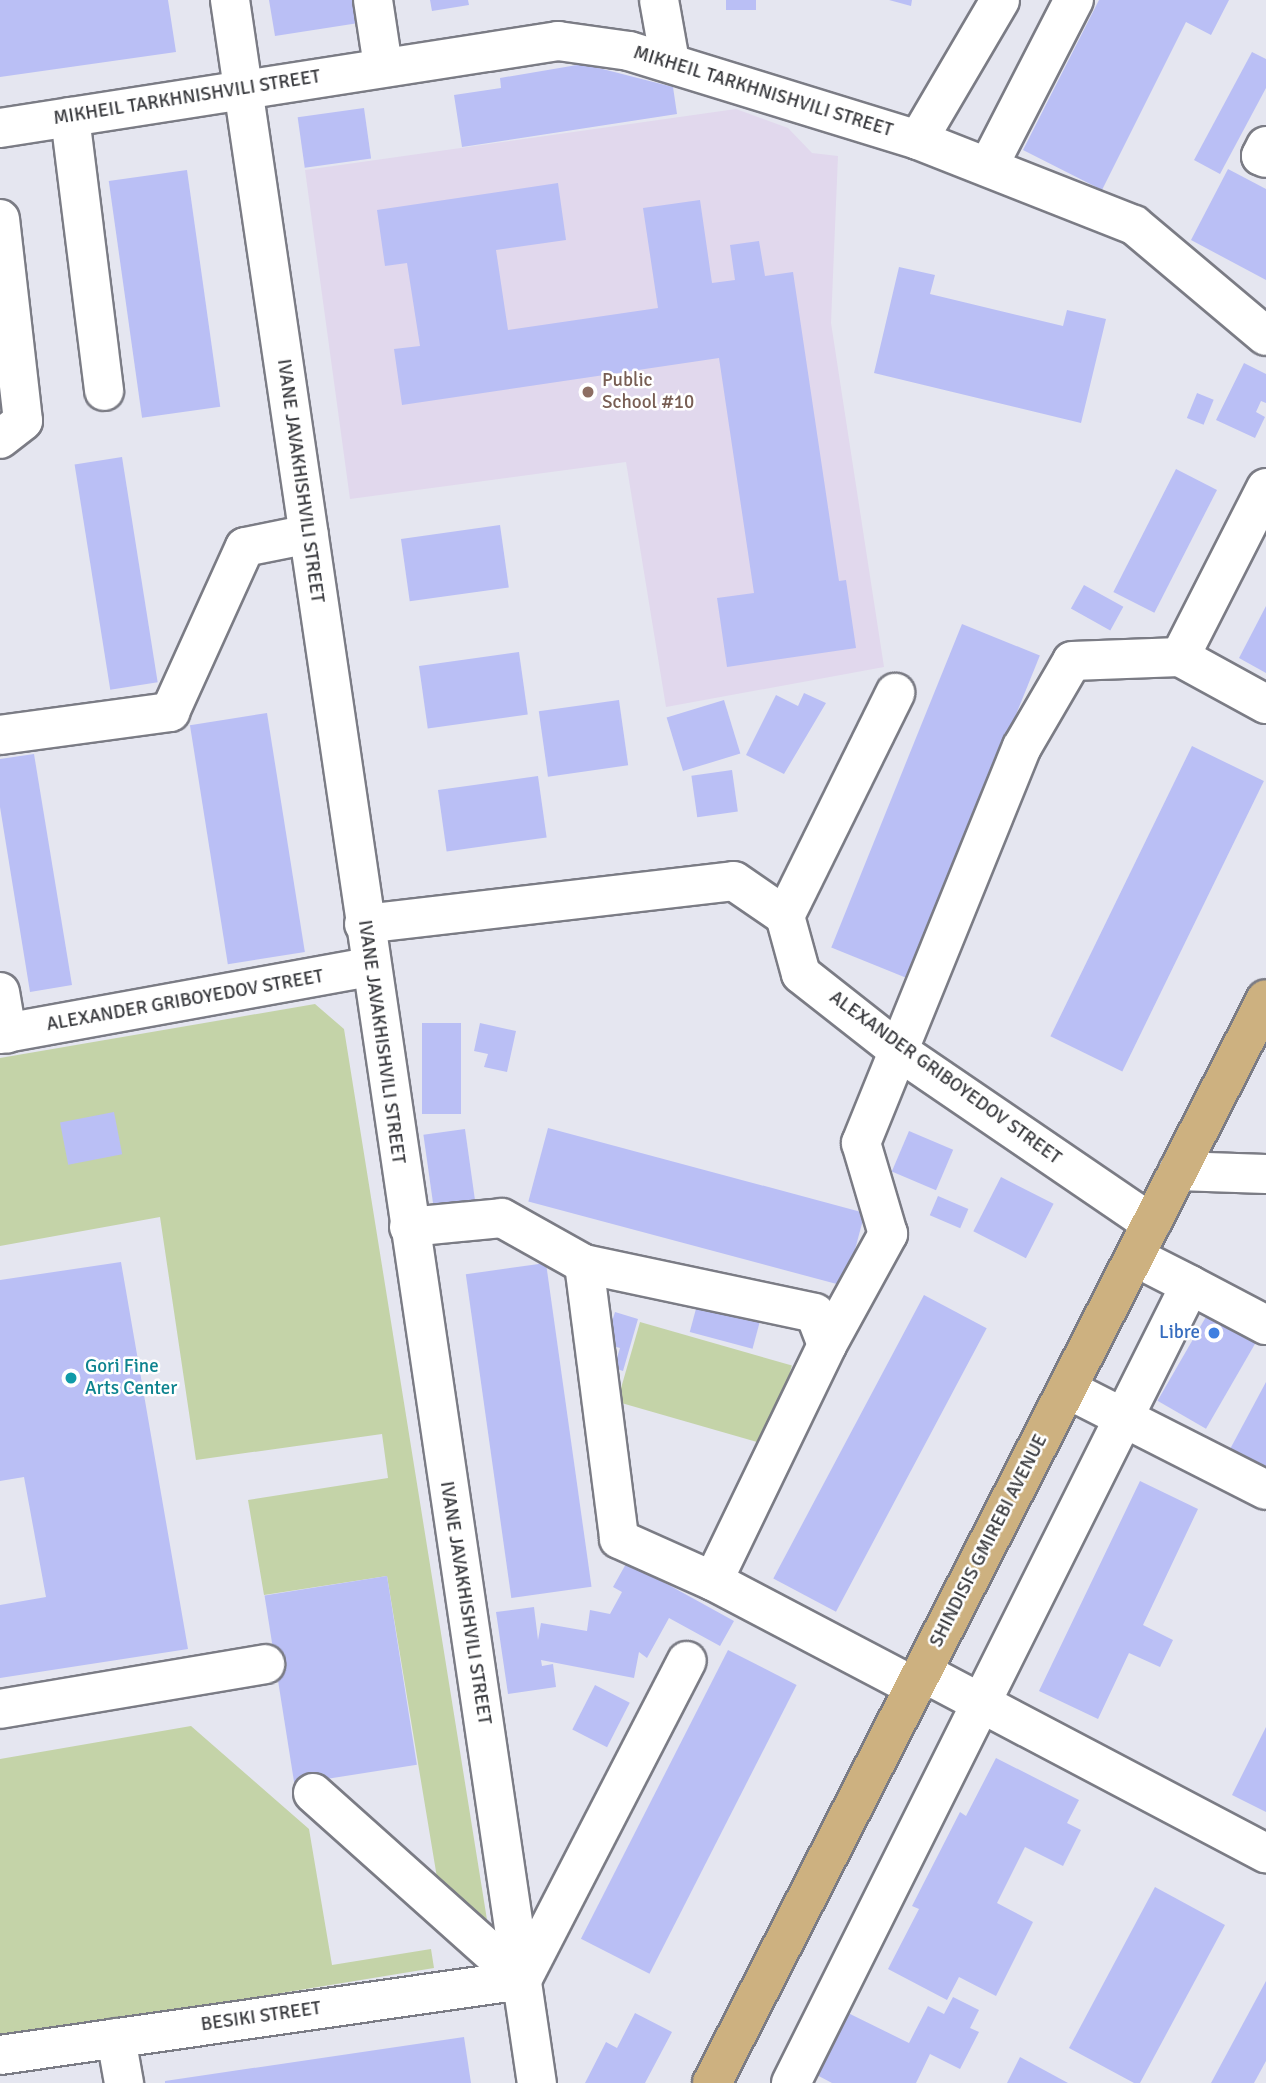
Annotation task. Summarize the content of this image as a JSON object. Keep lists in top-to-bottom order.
{
  "streets": {
    "main road": ["SHINDISIS GMIREBI AVENUE"],
    "street": [
      "MIKHEIL TARKHNISHVILI STREET",
      "IVANE JAVAKHISHVILI STREET",
      "ALEXANDER GRIBOYEDOV STREET",
      "BESIKI STREET"
    ]
  },
  "crossings": [
    ["MIKHEIL TARKHNISHVILI STREET", "IVANE JAVAKHISHVILI STREET"],
    ["IVANE JAVAKHISHVILI STREET", "ALEXANDER GRIBOYEDOV STREET"],
    ["IVANE JAVAKHISHVILI STREET", "BESIKI STREET"],
    ["ALEXANDER GRIBOYEDOV STREET", "SHINDISIS GMIREBI AVENUE"]
  ],
  "places": ["Public School #10", "Libre", "Gori Fine Arts Center"]
}
